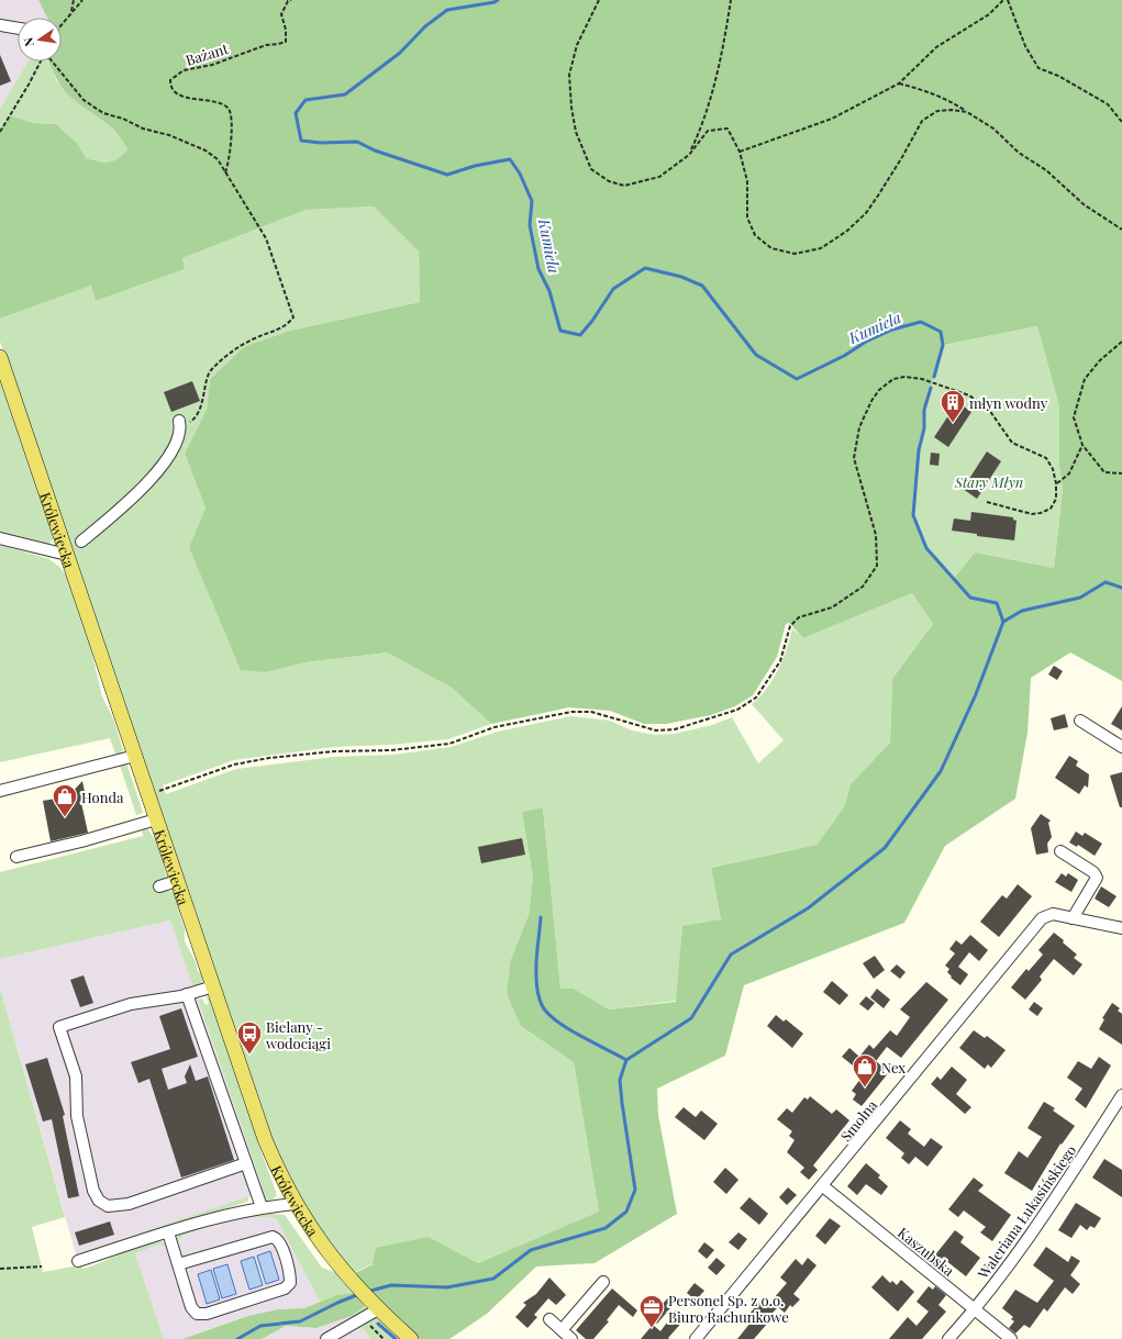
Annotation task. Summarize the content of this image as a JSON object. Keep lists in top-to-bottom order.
{
  "streets": {
    "main road": ["Królewiecka"],
    "street": ["Smolna", "Waleriana Łukasińskiego", "Kaszubska"],
    "path": ["Bażant"]
  },
  "crossings": [
    ["Smolna", "Kaszubska"],
    ["Waleriana Łukasińskiego", "Kaszubska"]
  ],
  "water": ["Kumiela"],
  "parks": ["Stary Młyn"],
  "places": {
    "building": ["młyn wodny"],
    "shop": ["Honda", "Nex"],
    "bus stop": ["Bielany - wodociągi"],
    "office": ["Personel Sp. z o.o. Biuro Rachunkowe"]
  },
  "north": "left"
}
